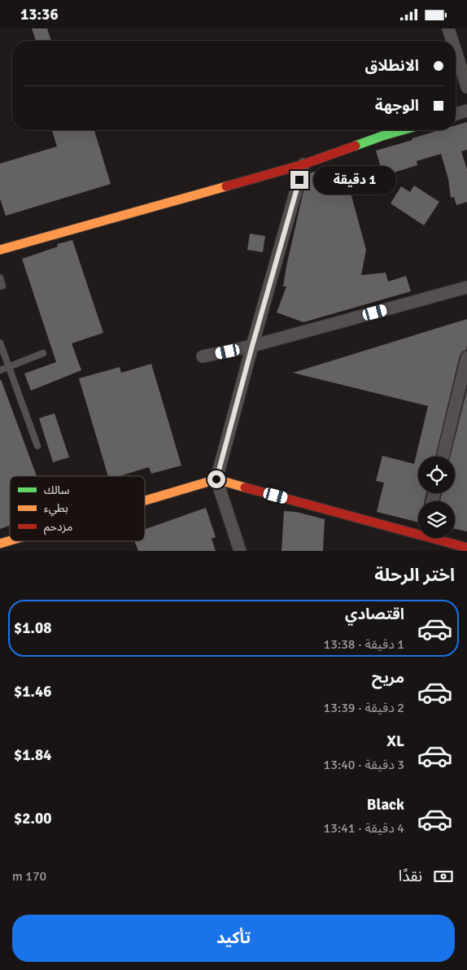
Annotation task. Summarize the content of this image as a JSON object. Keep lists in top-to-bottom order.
{
  "legend": ["سالك", "بطيء", "مزدحم"],
  "page": {
    "status": "13:36",
    "banner": ["الانطلاق", "الوجهة"],
    "bubble": "1 دقيقة",
    "heading": "اختر الرحلة",
    "list": [
      {
        "name": "اقتصادي",
        "note": "1 دقيقة · 13:38",
        "value": "$1.08"
      },
      {
        "name": "مريح",
        "note": "2 دقيقة · 13:39",
        "value": "$1.46"
      },
      {
        "name": "XL",
        "note": "3 دقيقة · 13:40",
        "value": "$1.84"
      },
      {
        "name": "Black",
        "note": "4 دقيقة · 13:41",
        "value": "$2.00"
      }
    ],
    "pay": ["نقدًا", "170 m"],
    "buttons": "تأكيد"
  }
}
